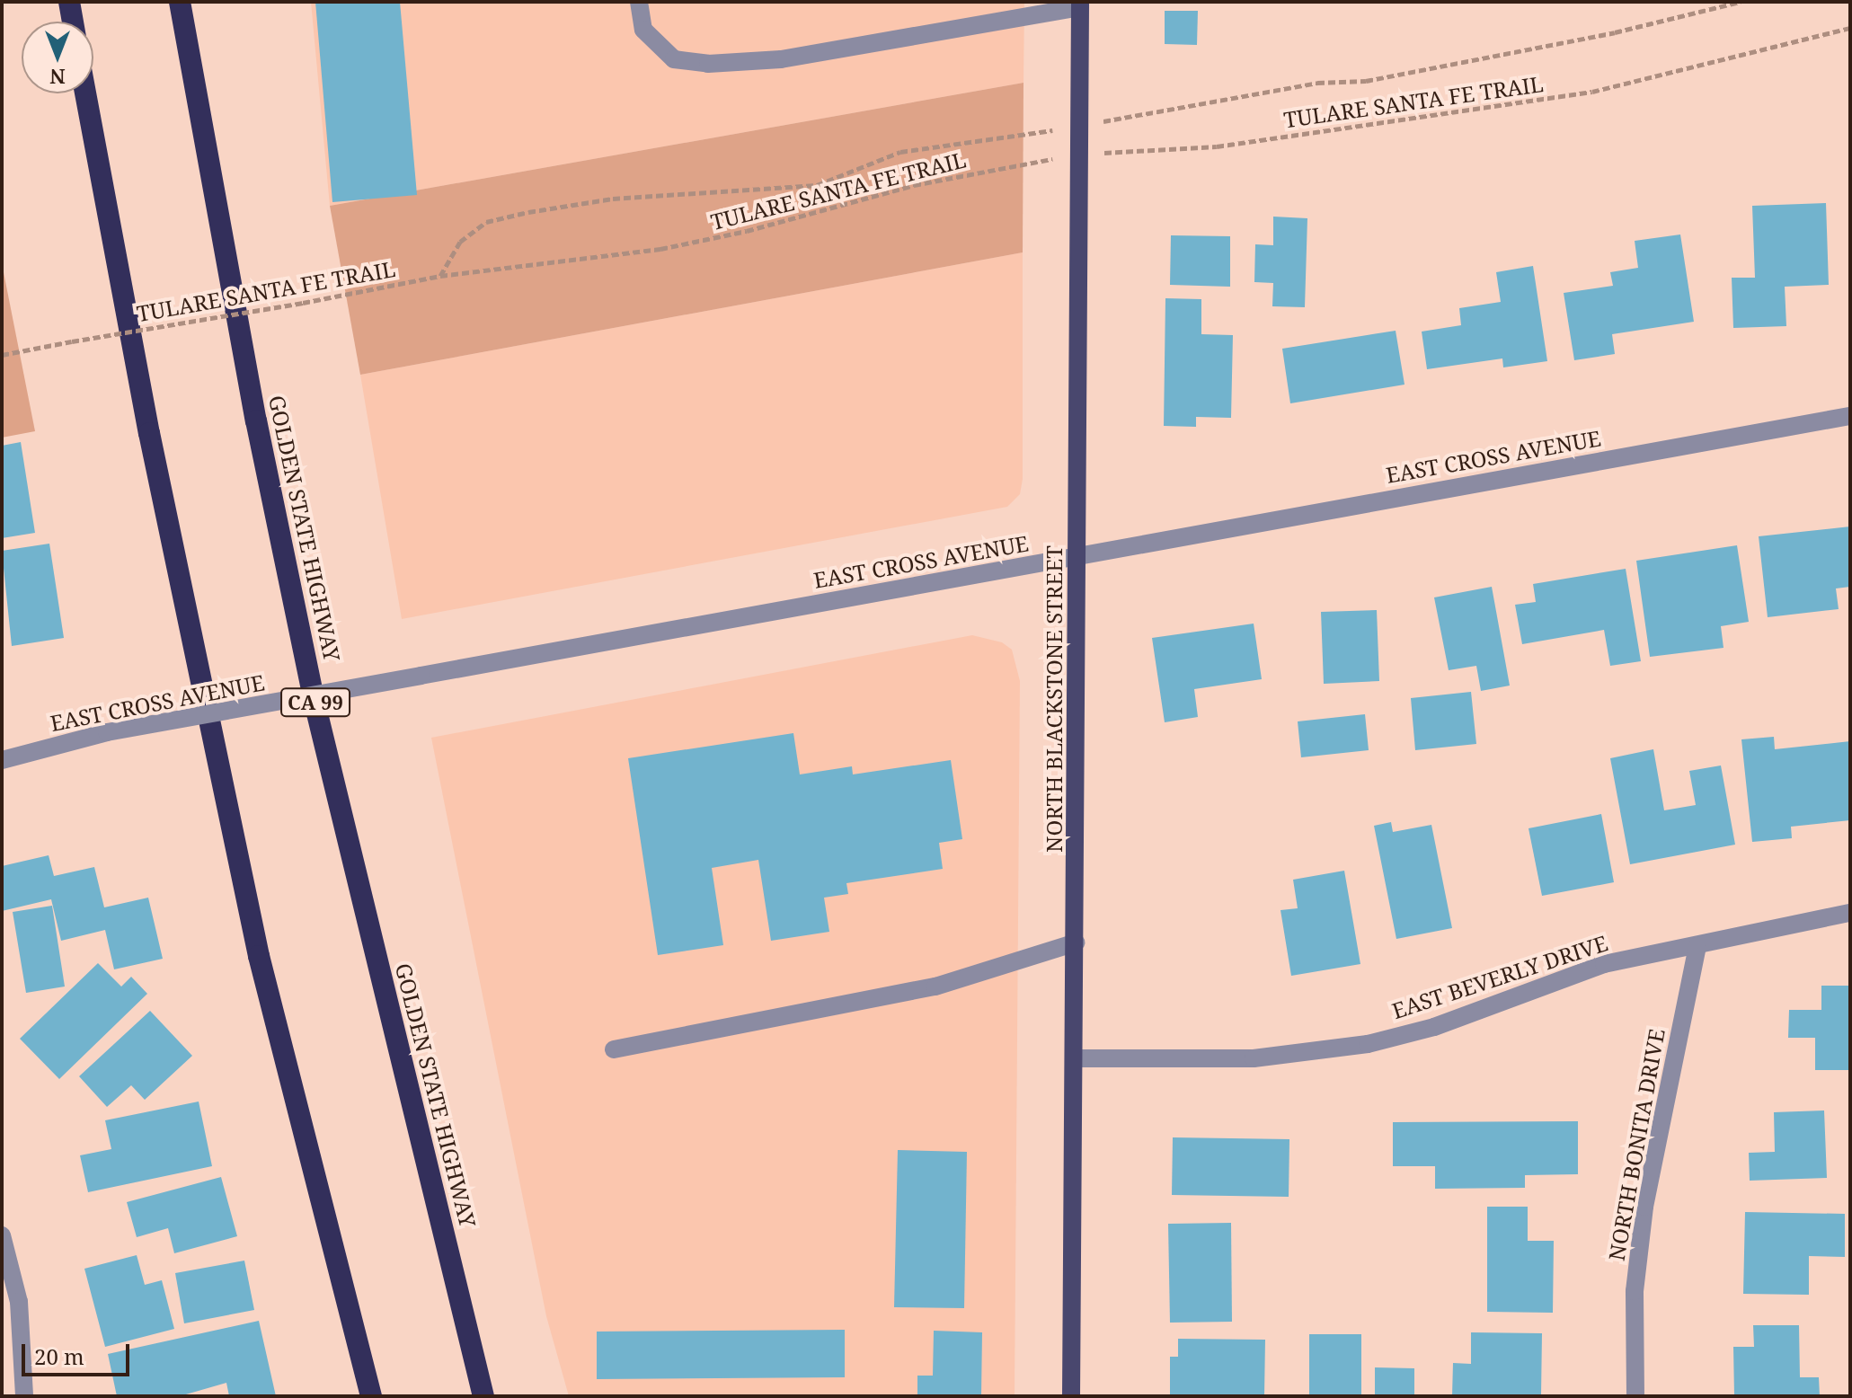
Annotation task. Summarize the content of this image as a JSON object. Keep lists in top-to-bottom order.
{
  "streets": {
    "highway": ["GOLDEN STATE HIGHWAY", "CA 99"],
    "main road": ["NORTH BLACKSTONE STREET"],
    "street": ["EAST CROSS AVENUE", "EAST BEVERLY DRIVE", "NORTH BONITA DRIVE"],
    "path": ["TULARE SANTA FE TRAIL"]
  },
  "crossings": [
    ["TULARE SANTA FE TRAIL", "NORTH BLACKSTONE STREET"],
    ["EAST CROSS AVENUE", "NORTH BLACKSTONE STREET"],
    ["NORTH BLACKSTONE STREET", "EAST BEVERLY DRIVE"],
    ["EAST BEVERLY DRIVE", "NORTH BONITA DRIVE"]
  ],
  "scale_bar": "20 m",
  "north": "bottom"
}
